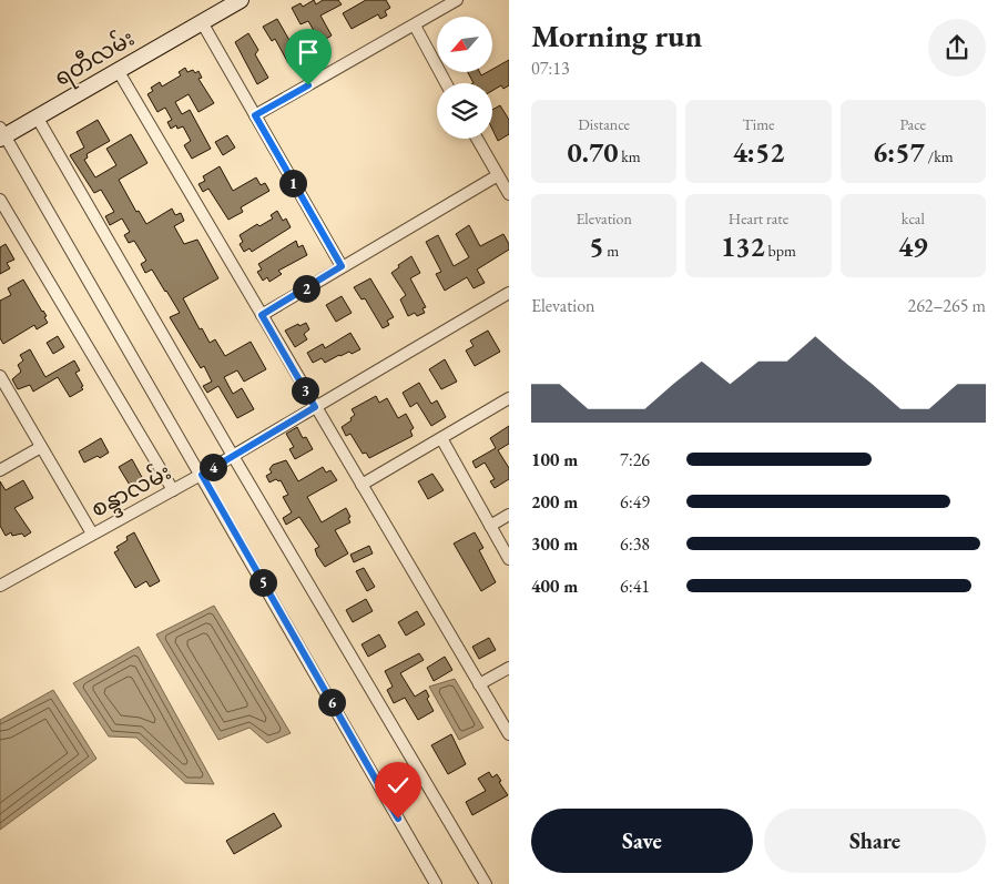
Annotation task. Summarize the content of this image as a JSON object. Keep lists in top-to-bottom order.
{
  "streets": {
    "street": ["ရတီလမ်း", "စန္ဒာလမ်း"]
  },
  "north": "bottom left",
  "page": {
    "heading": ["Morning run", "07:13"],
    "stats": [
      ["Distance", "0.70 km"],
      ["Time", "4:52"],
      ["Pace", "6:57 /km"],
      ["Elevation", "5 m"],
      ["Heart rate", "132 bpm"],
      ["kcal", "49"]
    ],
    "pins": [
      "1",
      "2",
      "3",
      "4",
      "5",
      "6"
    ],
    "chart": ["Elevation", "262–265 m"],
    "list": [
      {
        "name": "100 m",
        "note": "7:26"
      },
      {
        "name": "200 m",
        "note": "6:49"
      },
      {
        "name": "300 m",
        "note": "6:38"
      },
      {
        "name": "400 m",
        "note": "6:41"
      }
    ],
    "buttons": ["Save", "Share"]
  }
}
